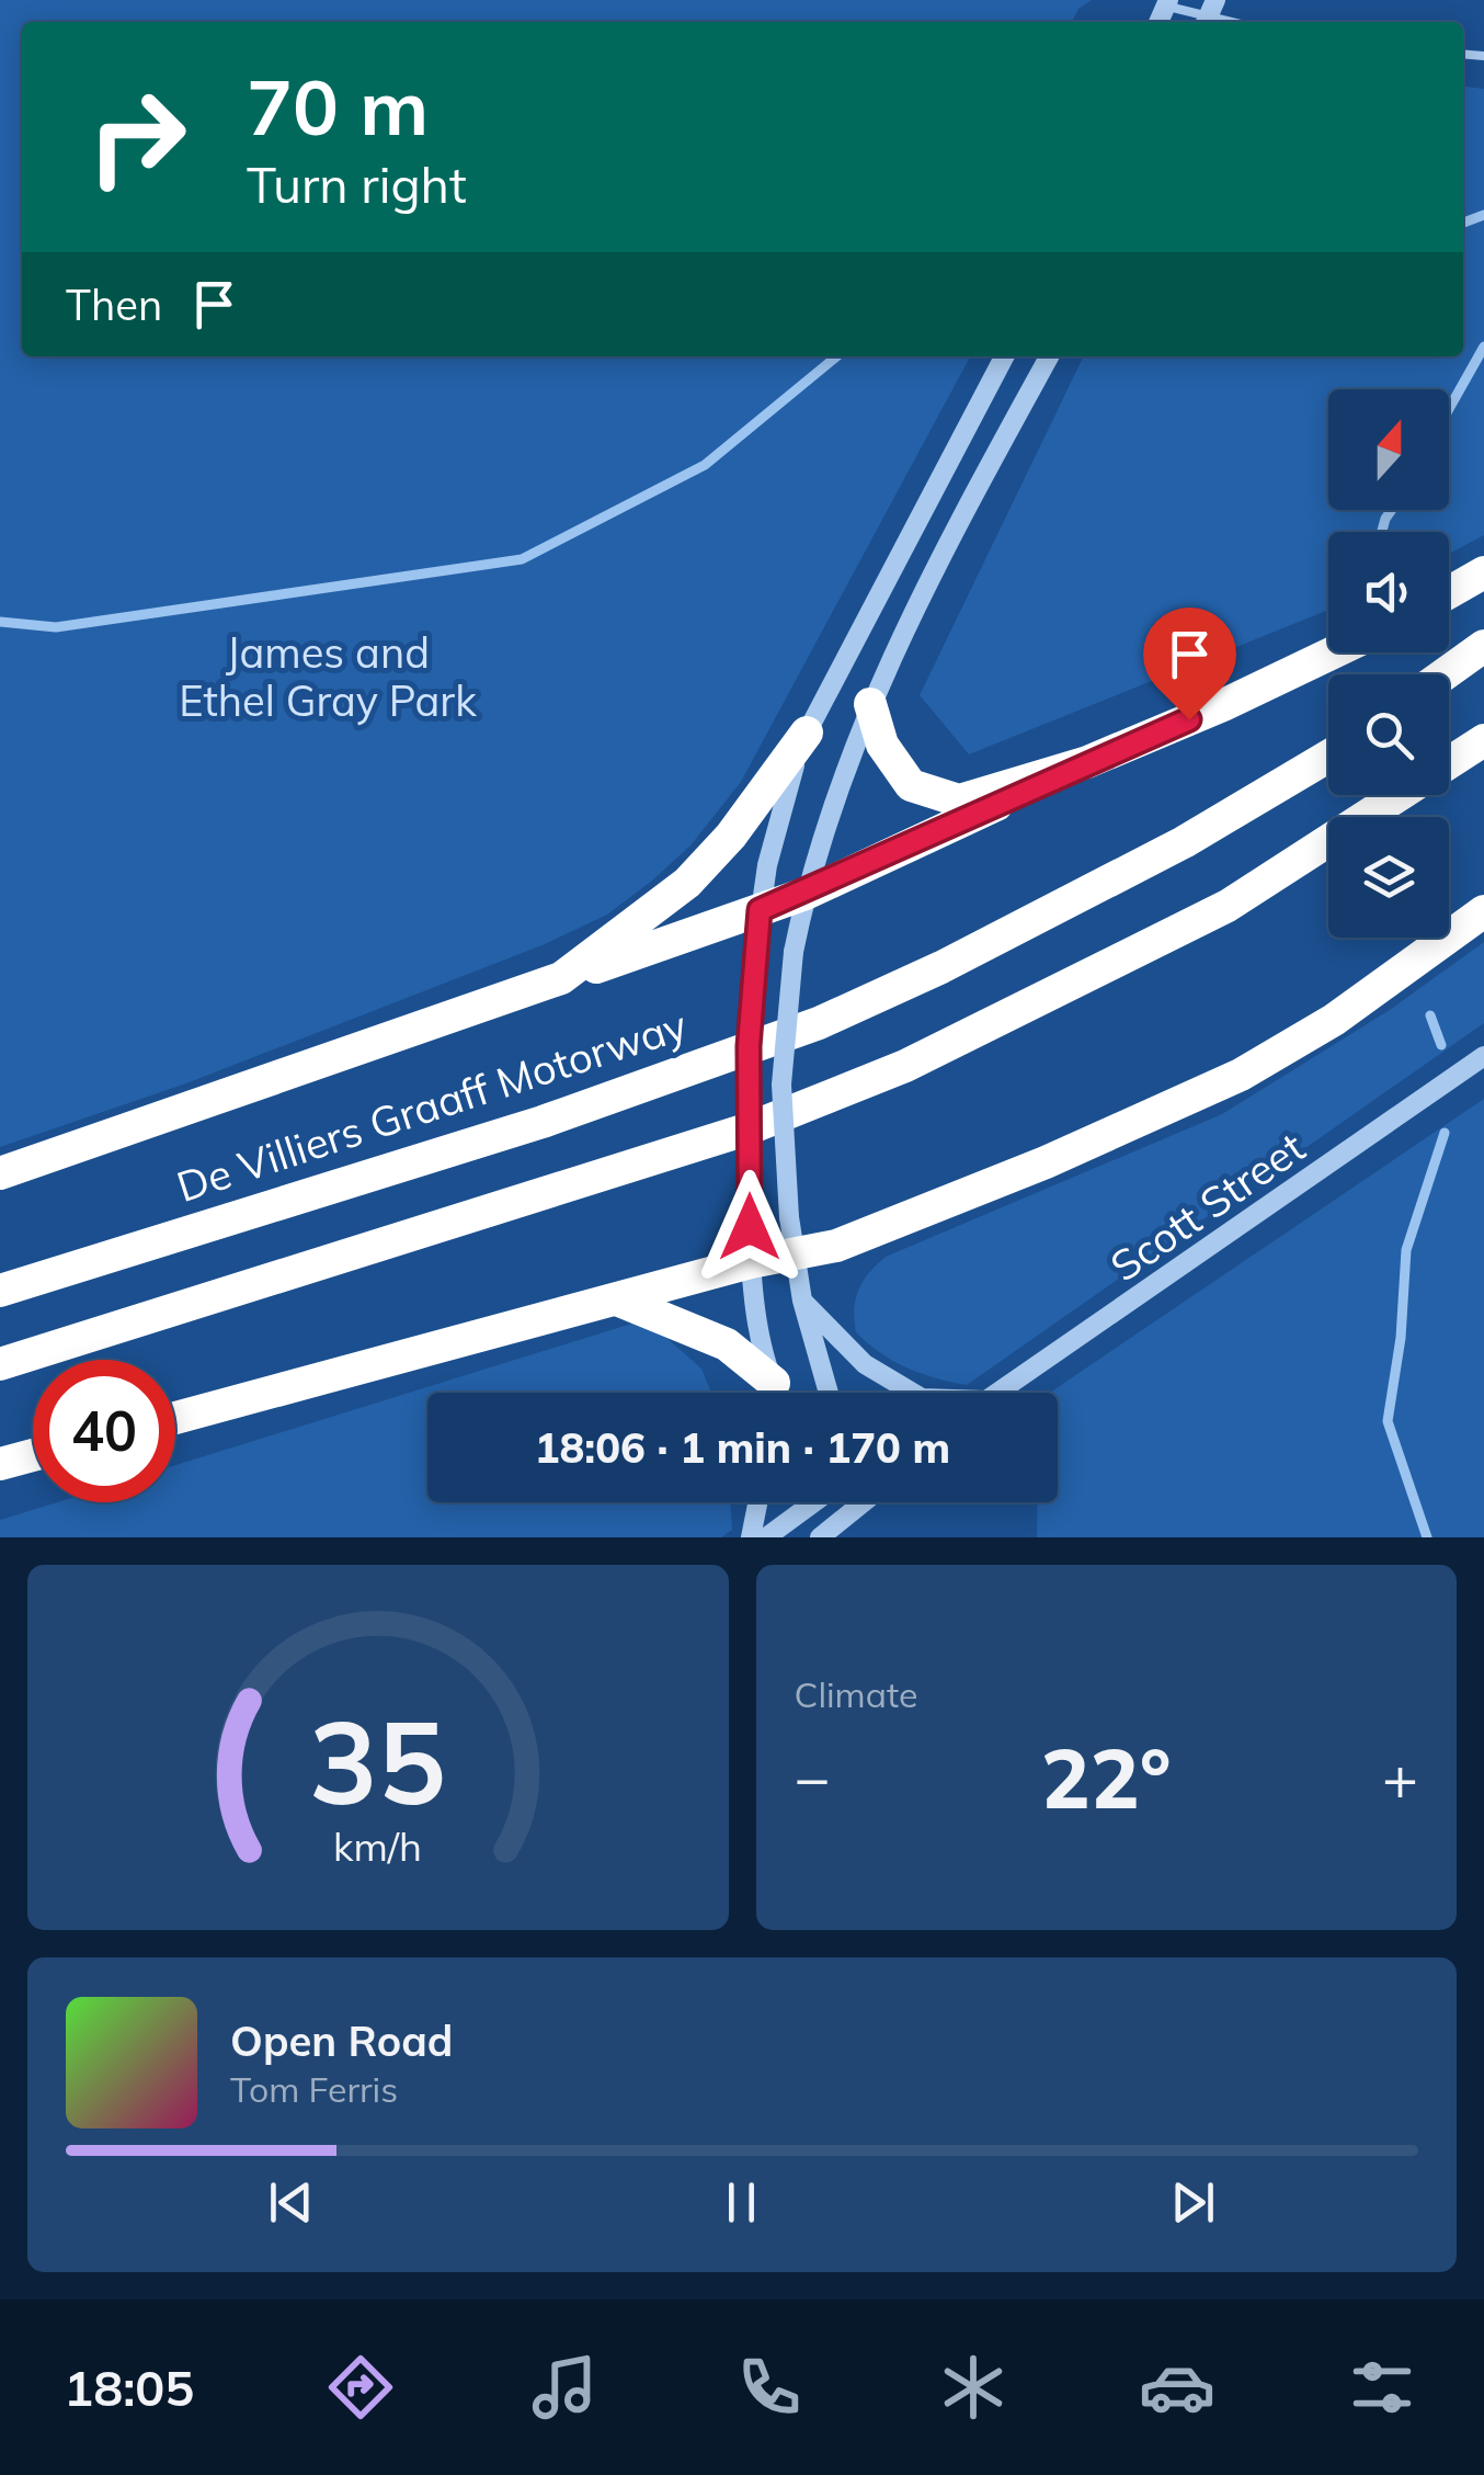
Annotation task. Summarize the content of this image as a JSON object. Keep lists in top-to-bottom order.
{
  "streets": {
    "highway": ["De Villiers Graaff Motorway"],
    "street": ["Scott Street"]
  },
  "parks": ["James and Ethel Gray Park"],
  "north": "top",
  "page": {
    "turn": ["70 m", "Turn right"],
    "then": "Then",
    "limit": "40",
    "trip": "18:06 · 1 min · 170 m",
    "tile": "Climate",
    "heat": ["−", "22°", "+"],
    "song": ["Open Road", "Tom Ferris"],
    "tabs": "18:05",
    "gauge": ["35", "km/h"]
  }
}
